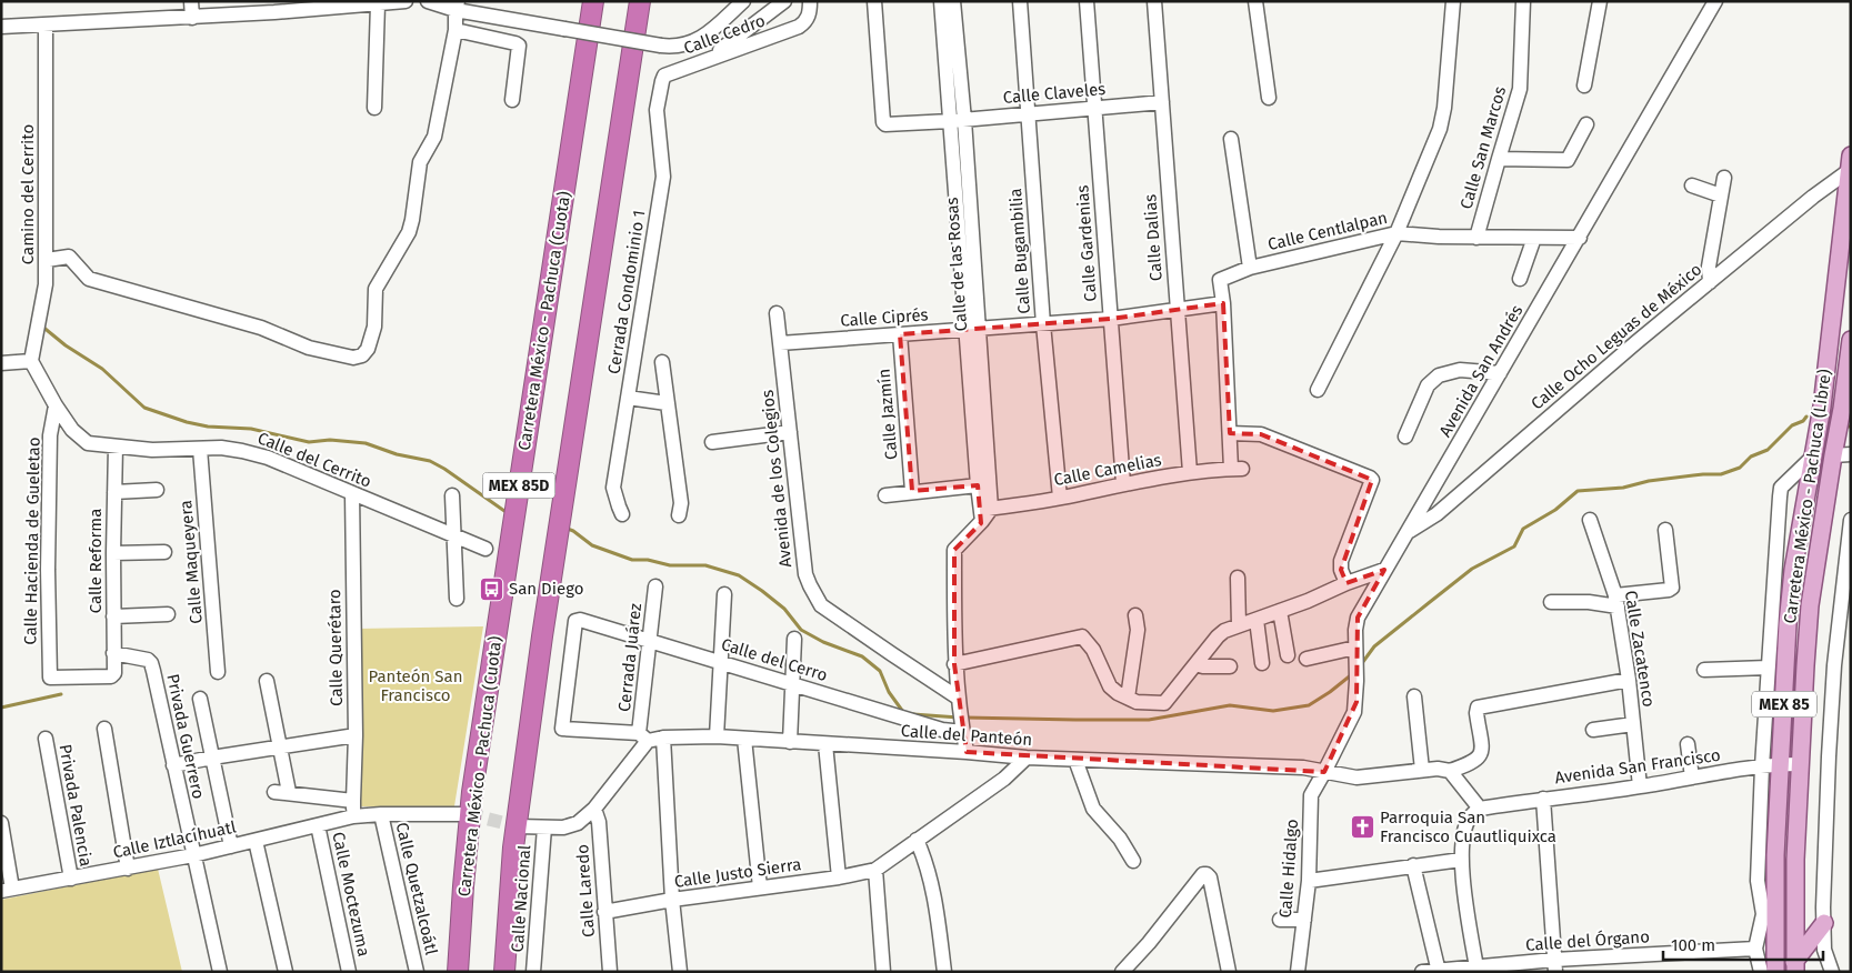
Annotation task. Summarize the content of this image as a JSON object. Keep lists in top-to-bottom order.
{
  "streets": {
    "highway": ["Carretera México - Pachuca (Cuota)", "MEX 85D"],
    "main road": ["Carretera México - Pachuca (Libre)", "MEX 85"],
    "street": [
      "Calle Cedro",
      "Calle Claveles",
      "Calle San Marcos",
      "Camino del Cerrito",
      "Calle Centlalpan",
      "Calle Dalias",
      "Calle Gardenias",
      "Calle Bugambilia",
      "Calle de las Rosas",
      "Cerrada Condominio 1",
      "Calle Ciprés",
      "Calle Ocho Leguas de México",
      "Avenida San Andrés",
      "Calle Jazmín",
      "Calle del Cerrito",
      "Calle Camelias",
      "Avenida de los Colegios",
      "Calle Hacienda de Gueletao",
      "Calle Reforma",
      "Calle Maqueyera",
      "Calle Querétaro",
      "Calle Zacatenco",
      "Cerrada Juárez",
      "Calle del Cerro",
      "Calle del Panteón",
      "Privada Guerrero",
      "Avenida San Francisco",
      "Privada Palencia",
      "Calle Iztlacíhuatl",
      "Calle Hidalgo",
      "Calle Justo Sierra",
      "Calle Quetzalcoátl",
      "Calle Laredo",
      "Calle Moctezuma",
      "Calle Nacional",
      "Calle del Órgano"
    ]
  },
  "crossings": [
    ["Calle Cedro", "Cerrada Condominio 1"],
    ["Calle Claveles", "Calle Dalias"],
    ["Calle Claveles", "Calle Gardenias"],
    ["Calle Claveles", "Calle Bugambilia"],
    ["Calle Claveles", "Calle de las Rosas"],
    ["Calle San Marcos", "Calle Centlalpan"],
    ["Camino del Cerrito", "Calle del Cerrito"],
    ["Calle Centlalpan", "Calle Ciprés"],
    ["Calle Centlalpan", "Avenida San Andrés"],
    ["Calle Dalias", "Calle Ciprés"],
    ["Calle Dalias", "Calle Camelias"],
    ["Calle Gardenias", "Calle Ciprés"],
    ["Calle Gardenias", "Calle Camelias"],
    ["Calle Bugambilia", "Calle Ciprés"],
    ["Calle Bugambilia", "Calle Camelias"],
    ["Calle de las Rosas", "Calle Ciprés"],
    ["Calle de las Rosas", "Calle Camelias"],
    ["Calle Ciprés", "Calle Jazmín"],
    ["Calle Ciprés", "Avenida de los Colegios"],
    ["Calle Ocho Leguas de México", "Avenida San Andrés"],
    ["Calle Ocho Leguas de México", "Carretera México - Pachuca (Libre)"],
    ["Avenida San Andrés", "Calle del Panteón"],
    ["Avenida San Andrés", "Calle Hidalgo"],
    ["Calle del Cerrito", "Calle Hacienda de Gueletao"],
    ["Calle del Cerrito", "Calle Reforma"],
    ["Calle del Cerrito", "Calle Maqueyera"],
    ["Calle del Cerrito", "Calle Querétaro"],
    ["Carretera México - Pachuca (Libre)", "Avenida San Francisco"],
    ["Calle Hacienda de Gueletao", "Calle Reforma"],
    ["Calle Reforma", "Privada Guerrero"],
    ["Calle Querétaro", "Calle Iztlacíhuatl"],
    ["Calle Zacatenco", "Avenida San Francisco"],
    ["Cerrada Juárez", "Calle del Cerro"],
    ["Cerrada Juárez", "Calle del Panteón"],
    ["Calle del Cerro", "Calle del Panteón"],
    ["Calle del Panteón", "Calle Hidalgo"],
    ["Privada Guerrero", "Calle Iztlacíhuatl"],
    ["Privada Palencia", "Calle Iztlacíhuatl"],
    ["Calle Iztlacíhuatl", "Calle Quetzalcoátl"],
    ["Calle Iztlacíhuatl", "Calle Moctezuma"],
    ["Calle Justo Sierra", "Calle Laredo"]
  ],
  "parks": ["Panteón San Francisco"],
  "places": {
    "bus stop": ["San Diego"],
    "church": ["Parroquia San Francisco Cuautliquixca"]
  },
  "scale_bar": "100 m"
}
